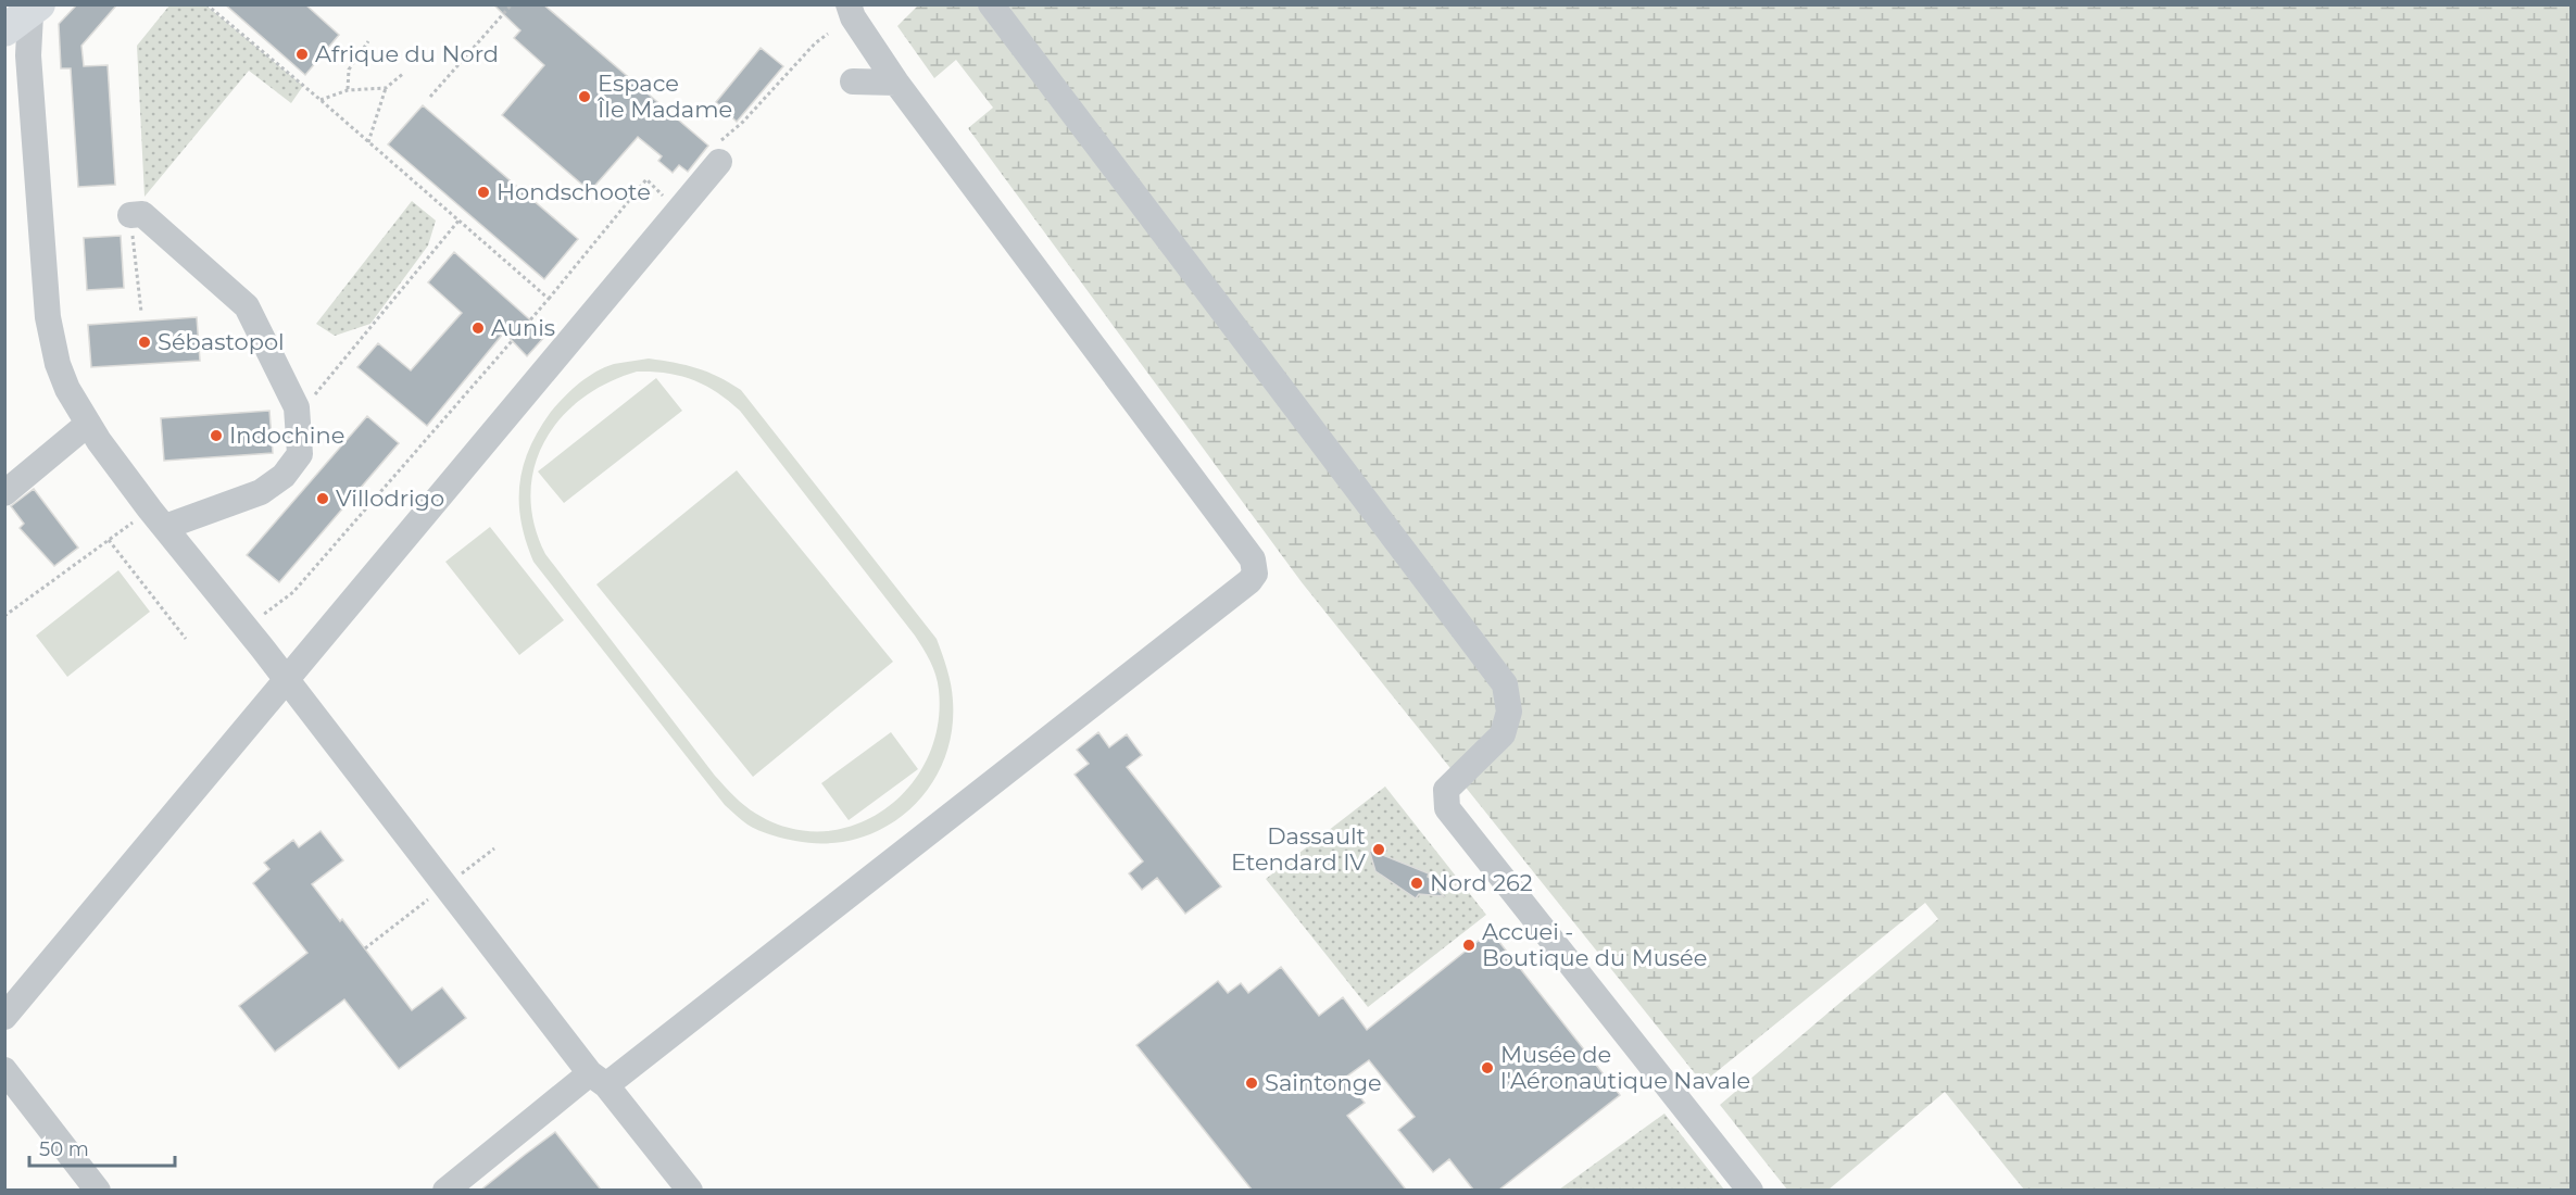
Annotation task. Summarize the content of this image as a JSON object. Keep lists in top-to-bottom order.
{
  "places": [
    "Afrique du Nord",
    "Espace Île Madame",
    "Hondschoote",
    "Aunis",
    "Sébastopol",
    "Indochine",
    "Villodrigo",
    "Dassault Etendard IV",
    "Nord 262",
    "Accuei - Boutique du Musée",
    "Musée de l'Aéronautique Navale",
    "Saintonge"
  ],
  "scale_bar": "50 m"
}
